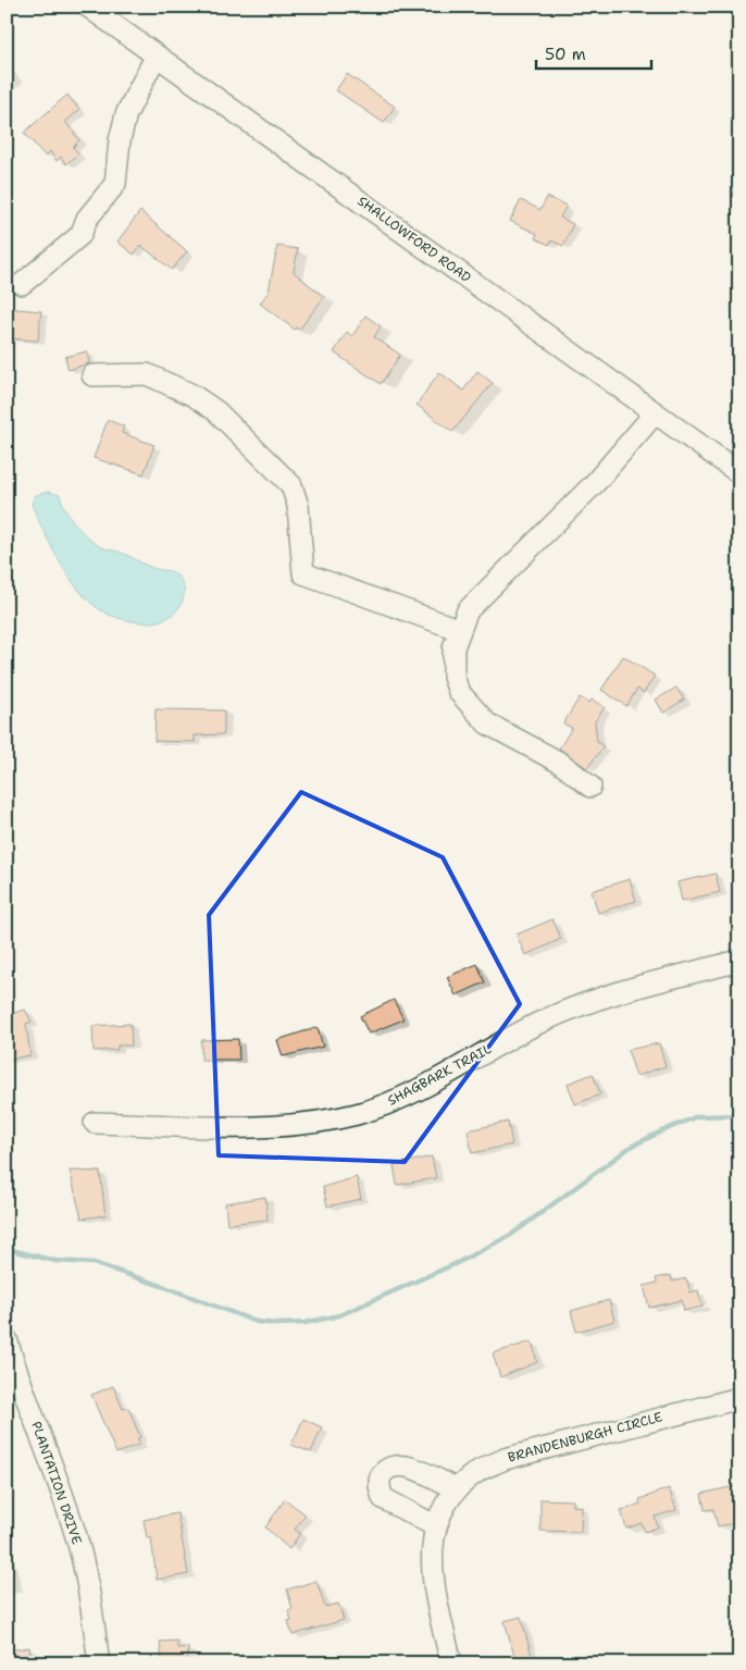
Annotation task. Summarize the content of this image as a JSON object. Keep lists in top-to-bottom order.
{
  "streets": {
    "street": [
      "SHALLOWFORD ROAD",
      "SHAGBARK TRAIL",
      "BRANDENBURGH CIRCLE",
      "PLANTATION DRIVE"
    ]
  },
  "scale_bar": "50 m"
}
